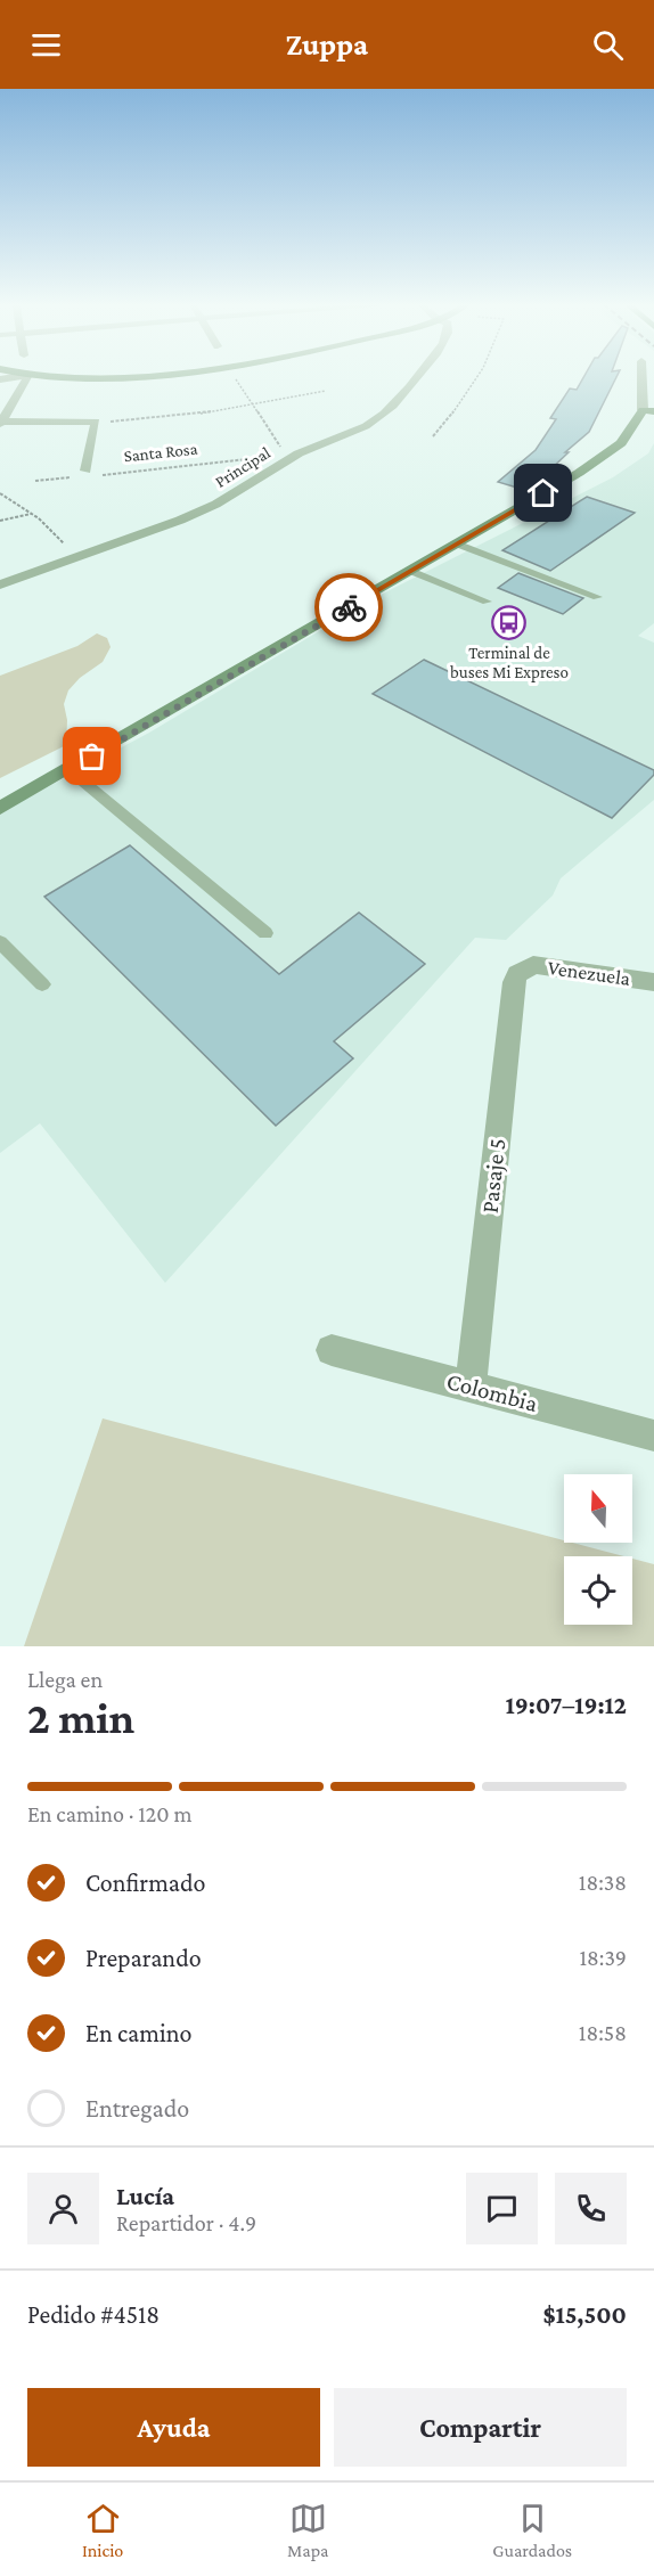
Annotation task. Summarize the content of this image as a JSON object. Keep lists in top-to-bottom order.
{
  "streets": {
    "street": [
      "Principal",
      "Venezuela",
      "Pasaje 5",
      "Colombia"
    ],
    "path": ["Santa Rosa"]
  },
  "crossings": [
    ["Santa Rosa", "Principal"],
    ["Venezuela", "Pasaje 5"],
    ["Pasaje 5", "Colombia"]
  ],
  "places": {
    "bus stop": ["Terminal de buses Mi Expreso"]
  },
  "north": "top",
  "page": {
    "header": "Zuppa",
    "heading": ["2 min", "Llega en", "19:07–19:12"],
    "panel": [
      "Lucía",
      "Repartidor · 4.9",
      "Pedido #4518",
      "$15,500"
    ],
    "bar": "En camino · 120 m",
    "list": [
      ["Confirmado", "18:38"],
      ["Preparando", "18:39"],
      ["En camino", "18:58"],
      "Entregado"
    ],
    "buttons": ["Ayuda", "Compartir"],
    "tabs": ["Inicio", "Mapa", "Guardados"]
  }
}
